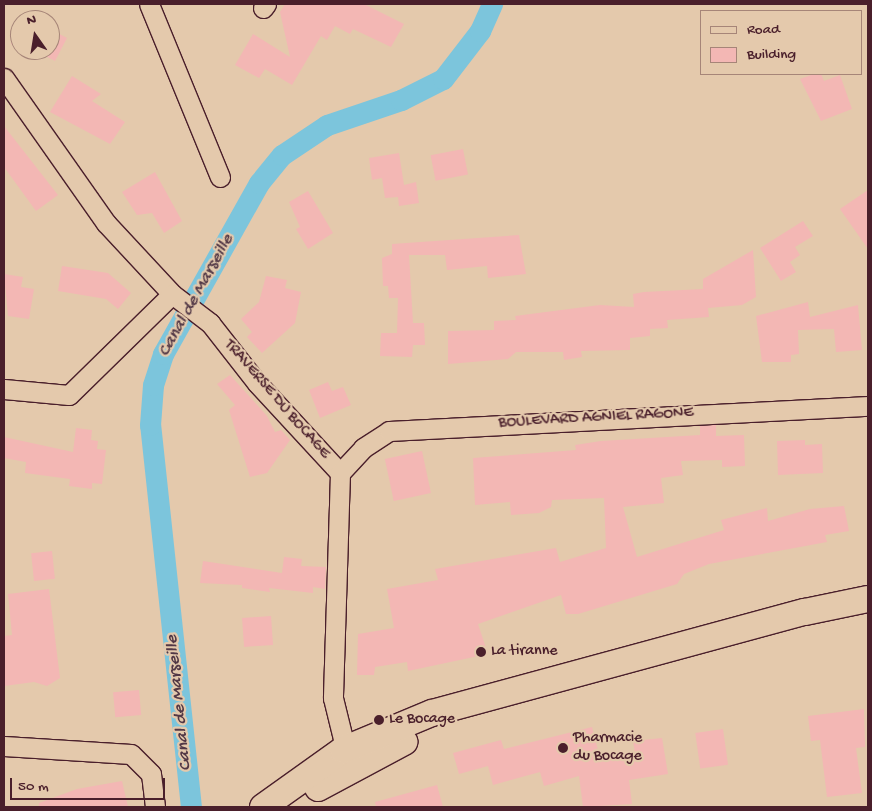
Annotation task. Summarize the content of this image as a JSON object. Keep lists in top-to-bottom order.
{
  "streets": {
    "street": ["TRAVERSE DU BOCAGE", "BOULEVARD AGNIEL RAGONE"]
  },
  "crossings": [
    ["TRAVERSE DU BOCAGE", "BOULEVARD AGNIEL RAGONE"]
  ],
  "water": ["Canal de Marseille"],
  "places": ["La tiranne", "Le Bocage", "Pharmacie du Bocage"],
  "legend": ["Road", "Building"],
  "scale_bar": "50 m",
  "north": "top"
}
